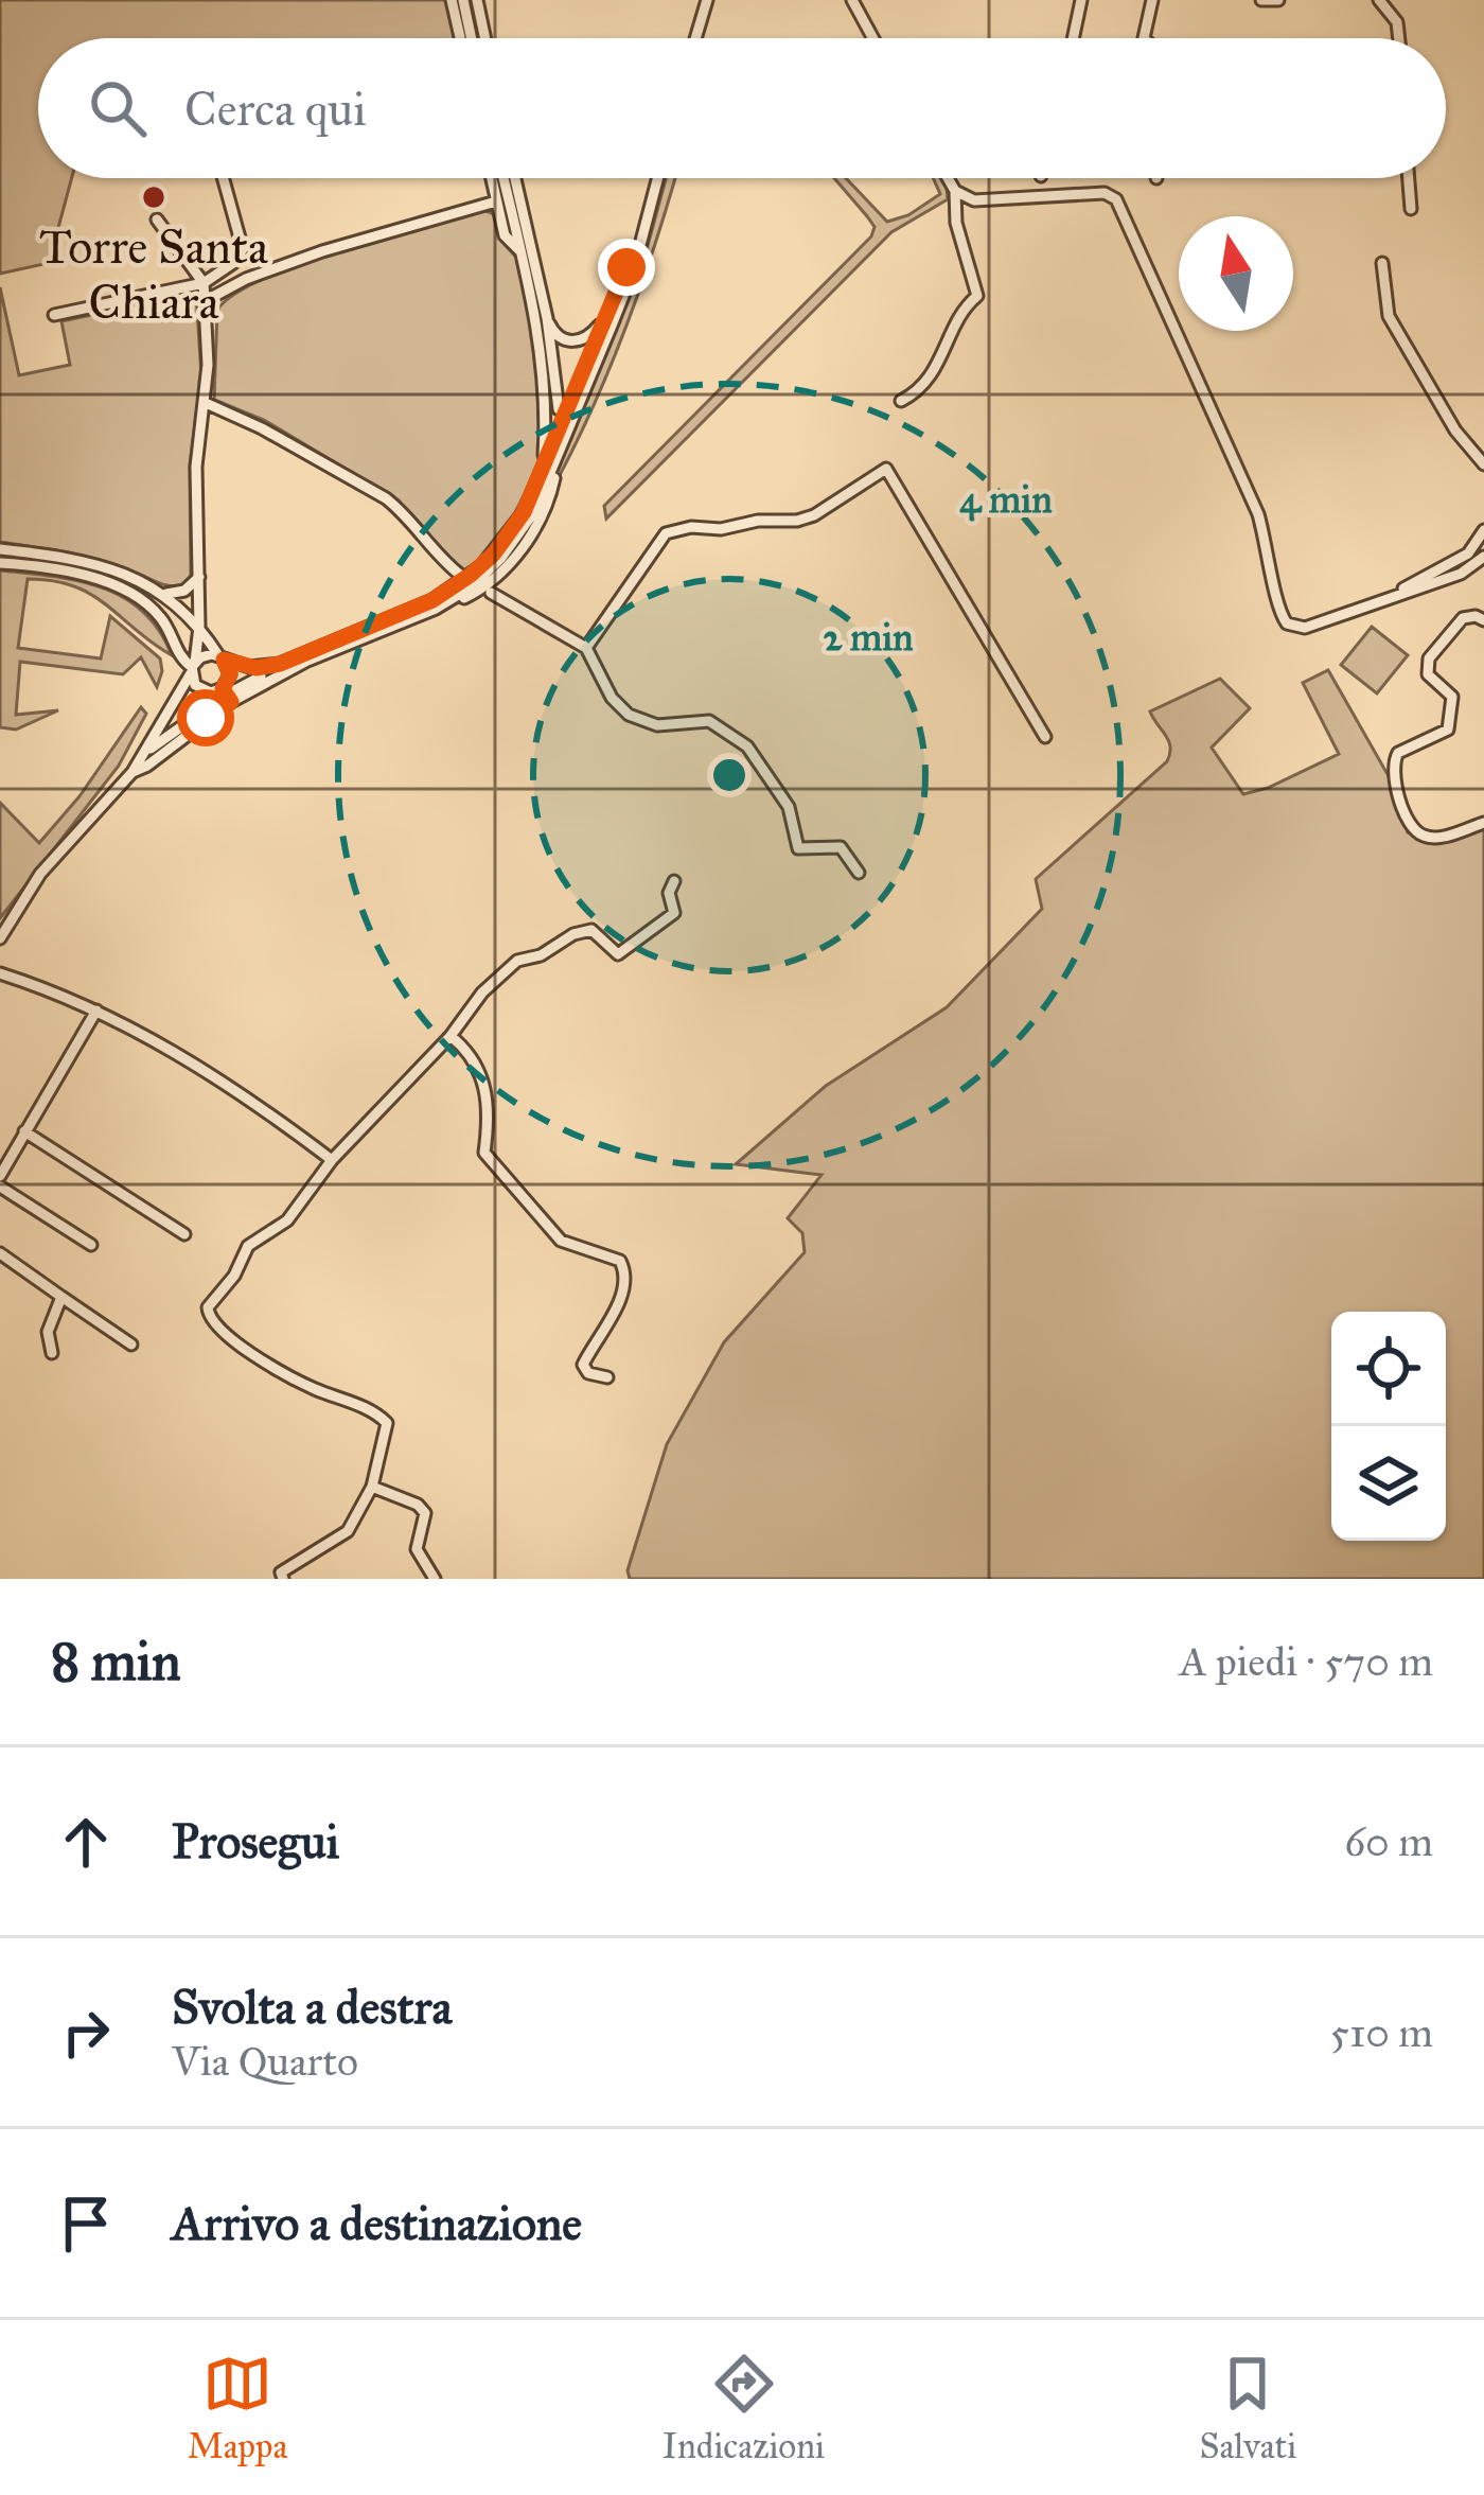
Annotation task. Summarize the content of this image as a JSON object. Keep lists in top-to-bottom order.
{
  "places": ["Torre Santa Chiara"],
  "north": "top",
  "page": {
    "search": "Cerca qui",
    "heading": ["8 min", "A piedi · 570 m"],
    "list": [
      ["Prosegui", "60 m"],
      ["Svolta a destra", "Via Quarto", "510 m"],
      "Arrivo a destinazione"
    ],
    "nav": ["Mappa", "Indicazioni", "Salvati"]
  },
  "rings": ["4 min", "2 min"]
}
